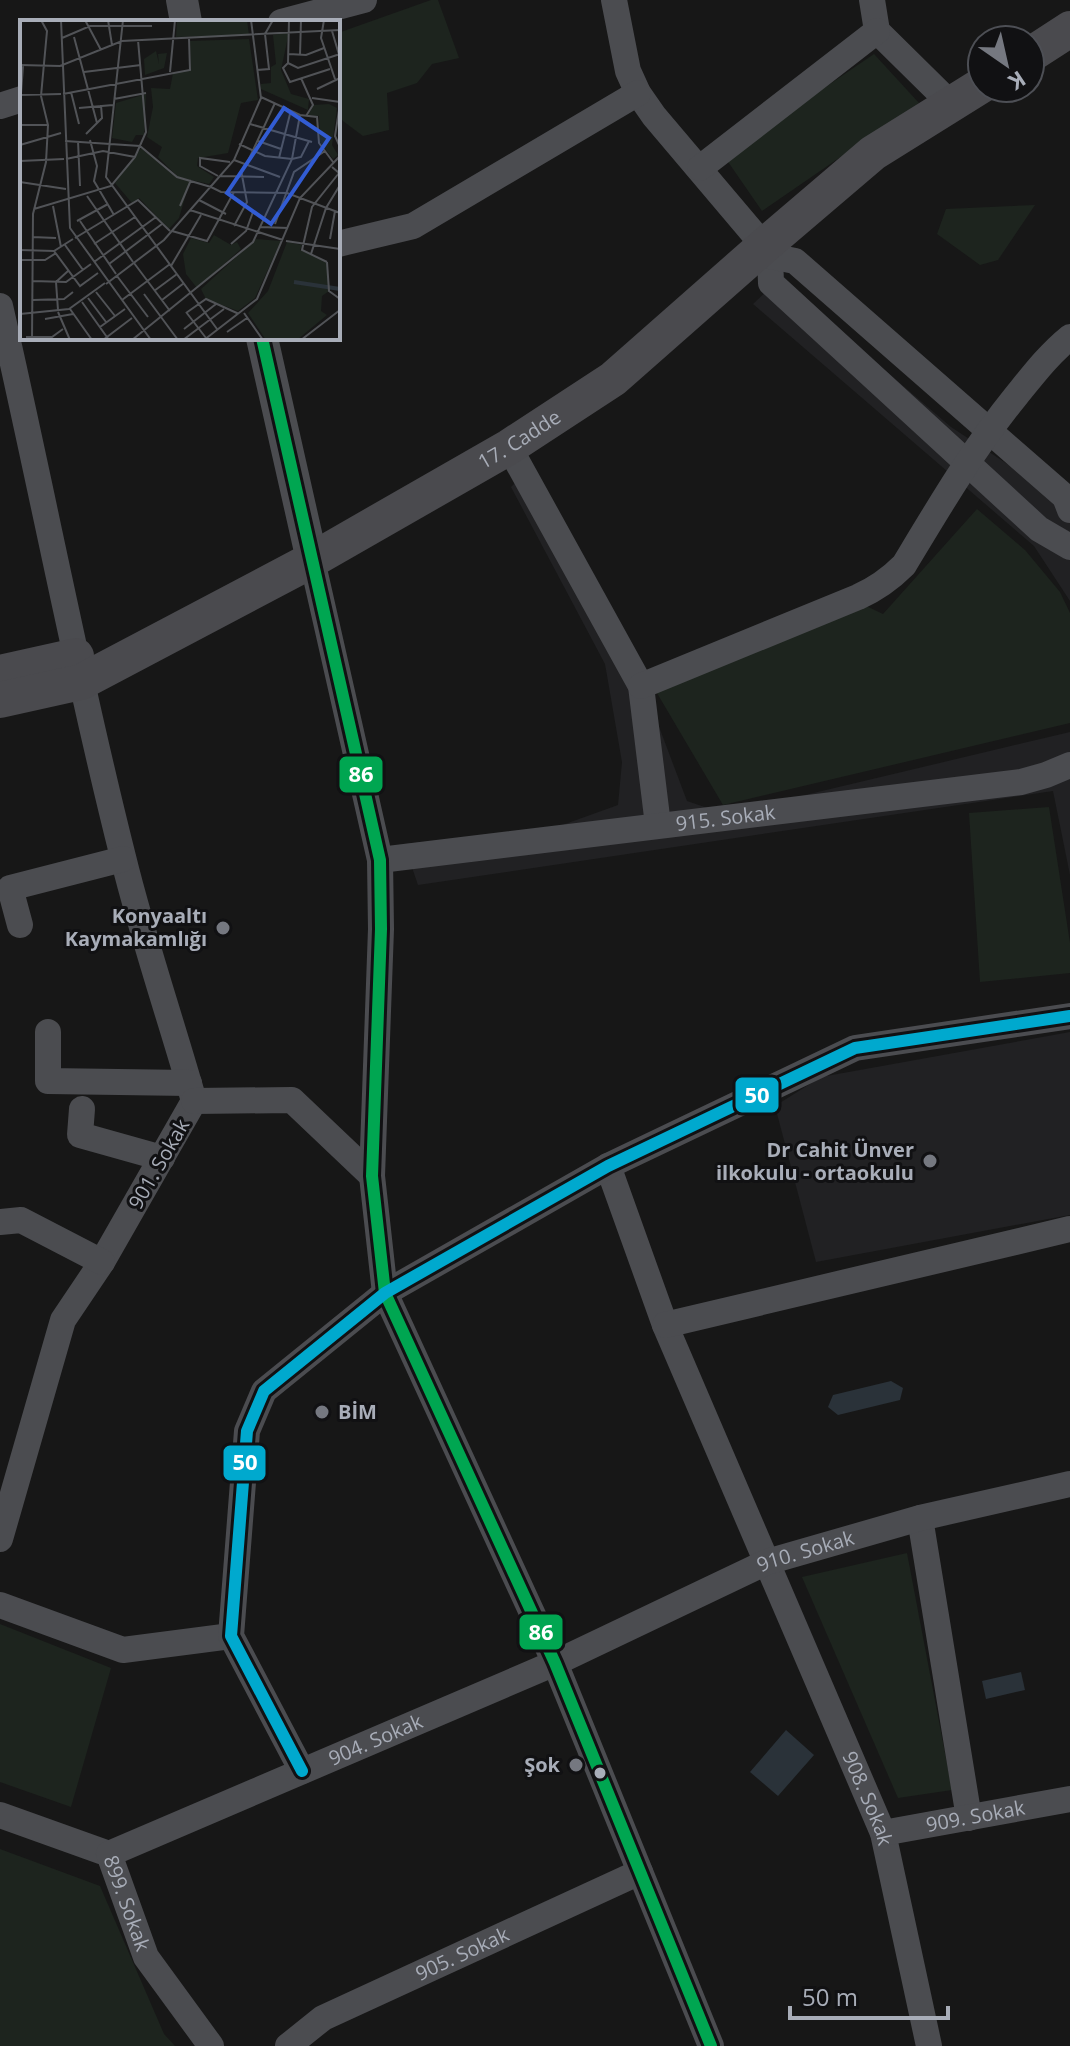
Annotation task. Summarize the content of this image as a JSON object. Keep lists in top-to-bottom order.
{
  "streets": {
    "main road": ["17. Cadde"],
    "street": [
      "915. Sokak",
      "901. Sokak",
      "910. Sokak",
      "904. Sokak",
      "908. Sokak",
      "909. Sokak",
      "899. Sokak",
      "905. Sokak"
    ]
  },
  "crossings": [
    ["910. Sokak", "904. Sokak"],
    ["910. Sokak", "908. Sokak"],
    ["904. Sokak", "899. Sokak"],
    ["908. Sokak", "909. Sokak"]
  ],
  "places": [
    "Konyaaltı Kaymakamlığı",
    "Dr Cahit Ünver ilkokulu - ortaokulu",
    "BİM",
    "Şok"
  ],
  "lines": ["transit line 86", "transit line 50"],
  "scale_bar": "50 m",
  "north": "bottom right"
}
